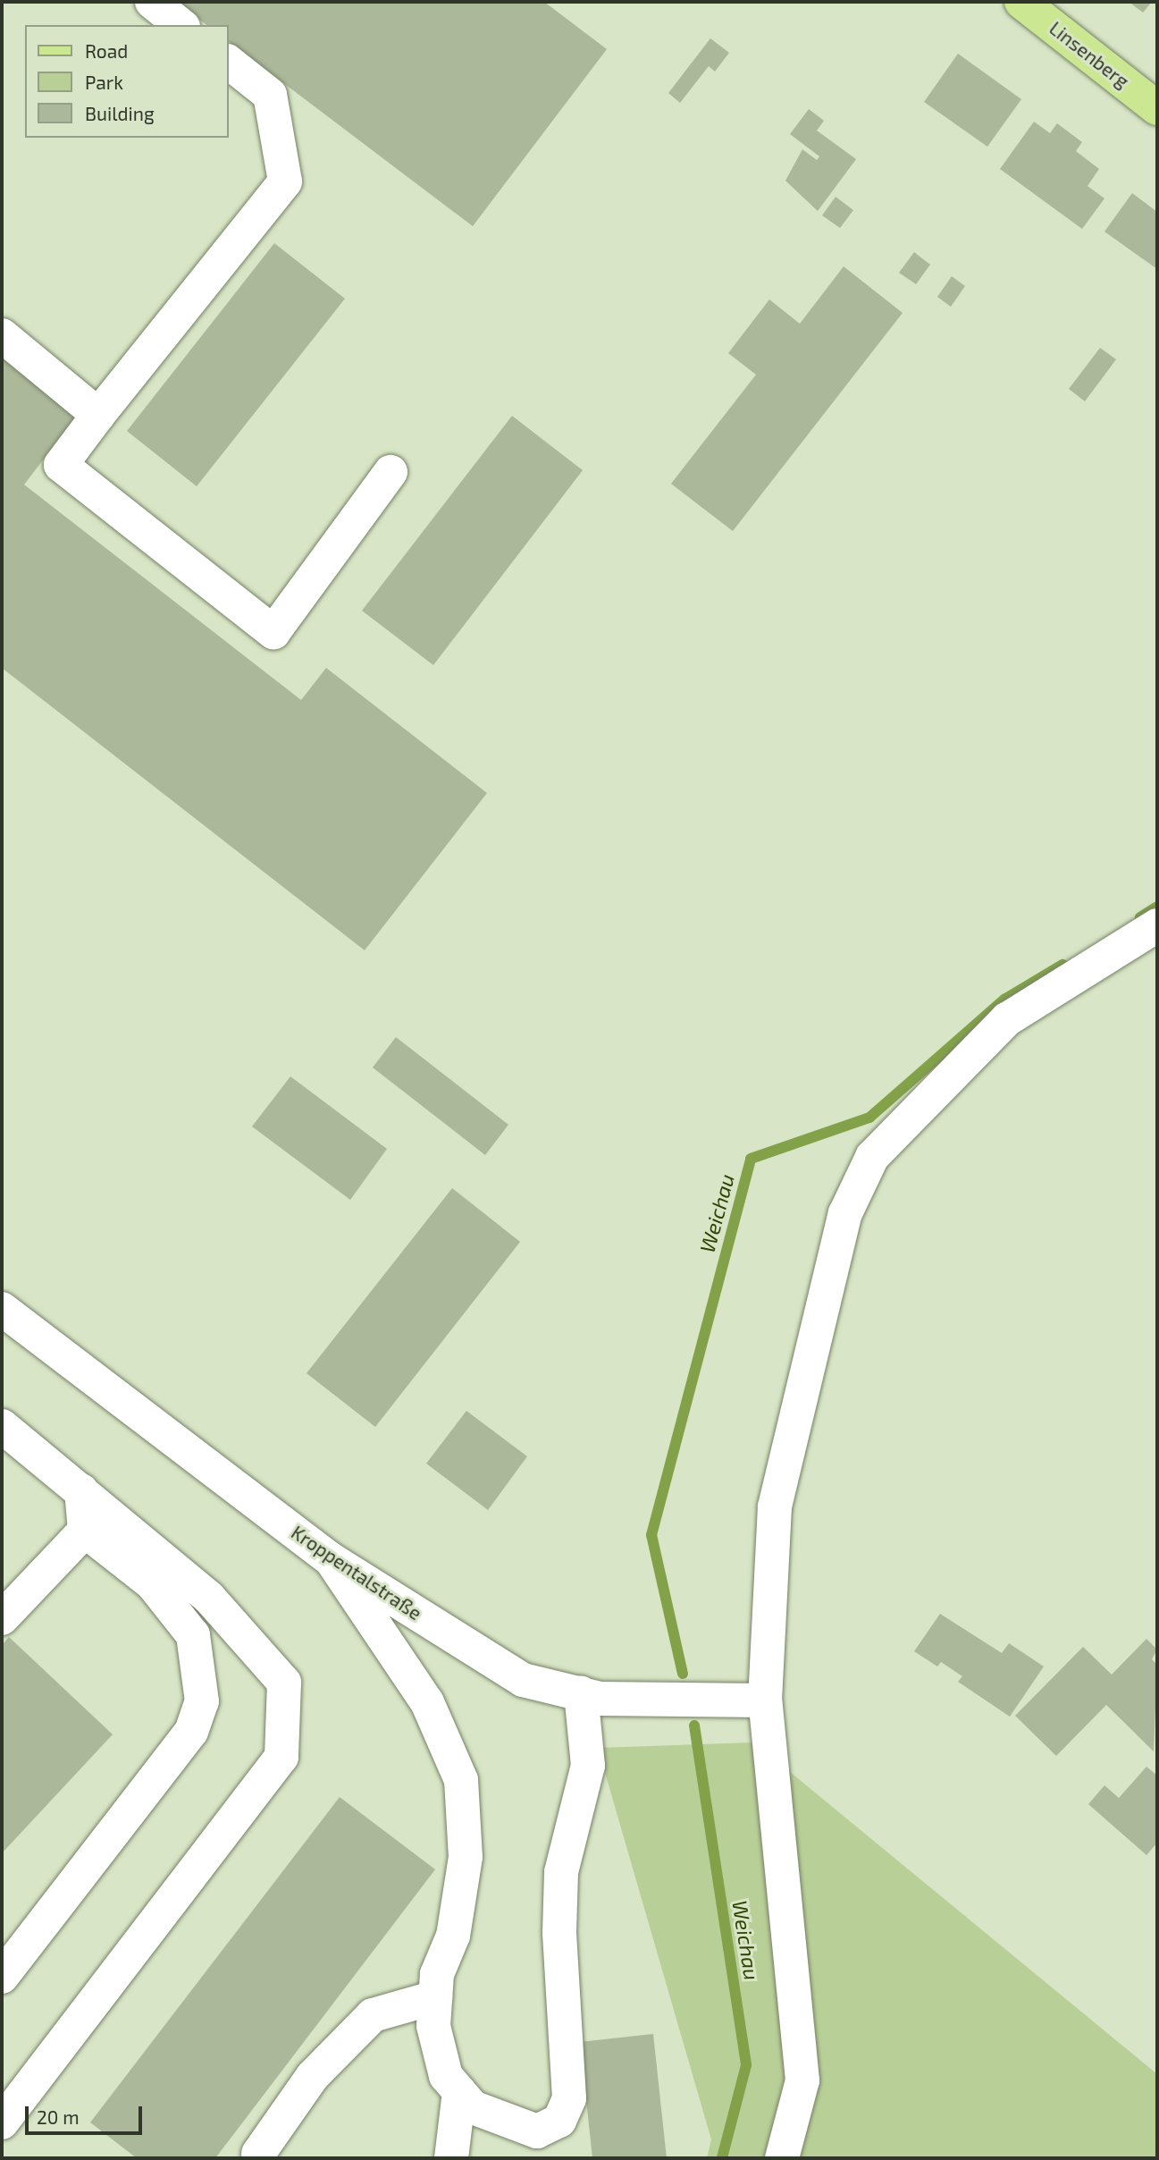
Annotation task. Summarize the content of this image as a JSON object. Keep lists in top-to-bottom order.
{
  "streets": {
    "main road": ["Linsenberg"],
    "street": ["Kroppentalstraße"]
  },
  "water": ["Weichau"],
  "legend": ["Road", "Park", "Building"],
  "scale_bar": "20 m"
}
